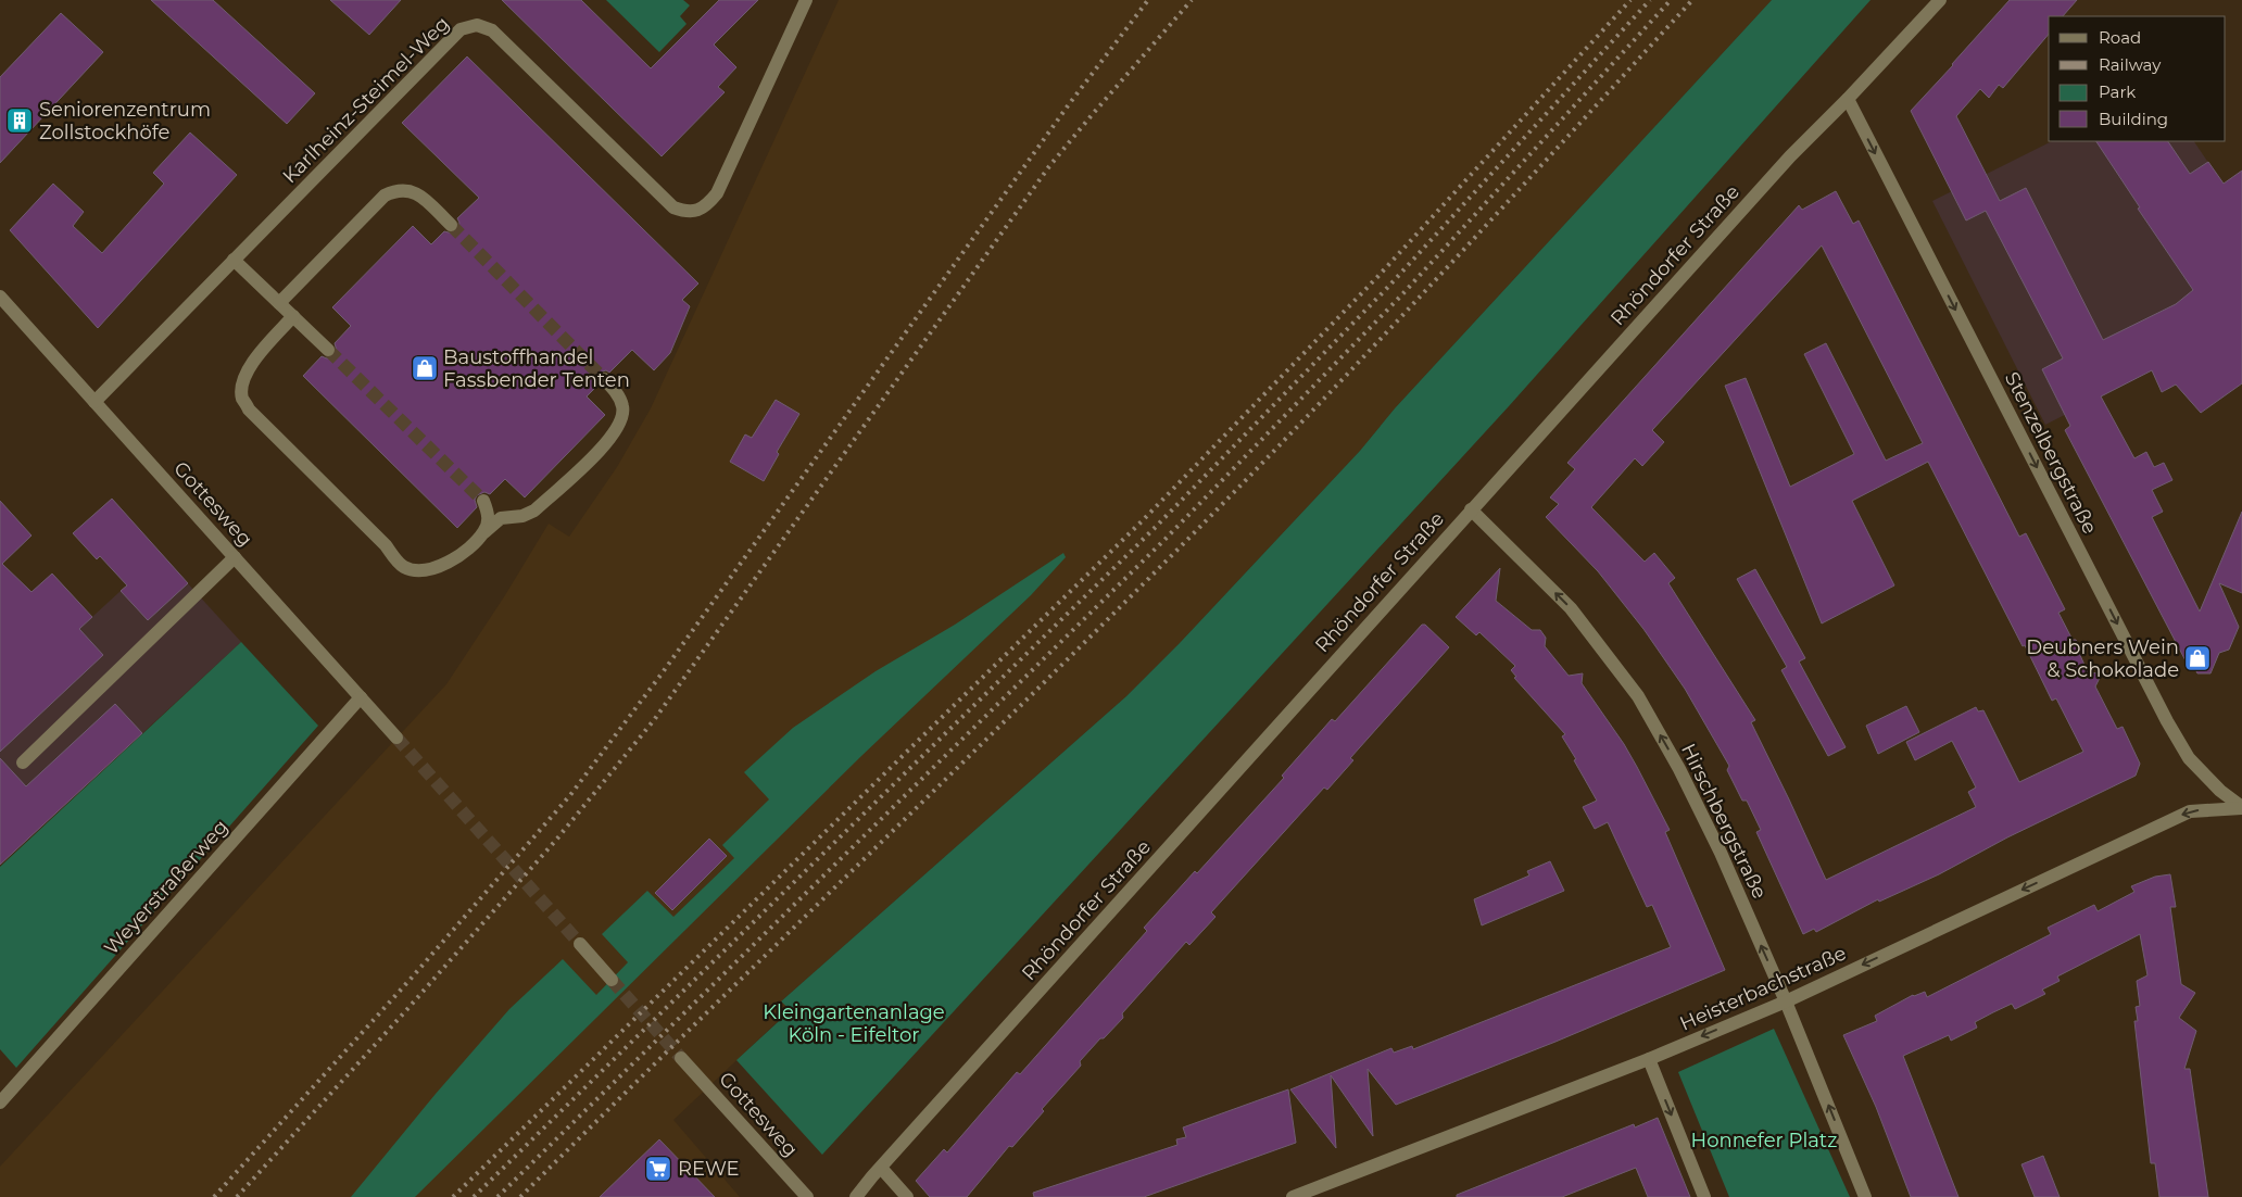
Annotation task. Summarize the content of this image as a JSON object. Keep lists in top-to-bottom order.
{
  "streets": {
    "street": [
      "Karlheinz-Steimel-Weg",
      "Rhöndorfer Straße",
      "Stenzelbergstraße",
      "Gottesweg",
      "Hirschbergstraße",
      "Weyerstraßerweg",
      "Heisterbachstraße"
    ]
  },
  "crossings": [
    ["Karlheinz-Steimel-Weg", "Gottesweg"],
    ["Rhöndorfer Straße", "Stenzelbergstraße"],
    ["Rhöndorfer Straße", "Hirschbergstraße"],
    ["Stenzelbergstraße", "Heisterbachstraße"],
    ["Gottesweg", "Weyerstraßerweg"],
    ["Hirschbergstraße", "Heisterbachstraße"]
  ],
  "one_way": ["Stenzelbergstraße", "Hirschbergstraße", "Heisterbachstraße"],
  "parks": ["Kleingartenanlage Köln - Eifeltor", "Honnefer Platz"],
  "places": {
    "building": ["Seniorenzentrum Zollstockhöfe"],
    "shop": ["Baustoffhandel Fassbender Tenten", "Deubners Wein & Schokolade"],
    "supermarket": ["REWE"]
  },
  "legend": [
    "Road",
    "Railway",
    "Park",
    "Building"
  ]
}
